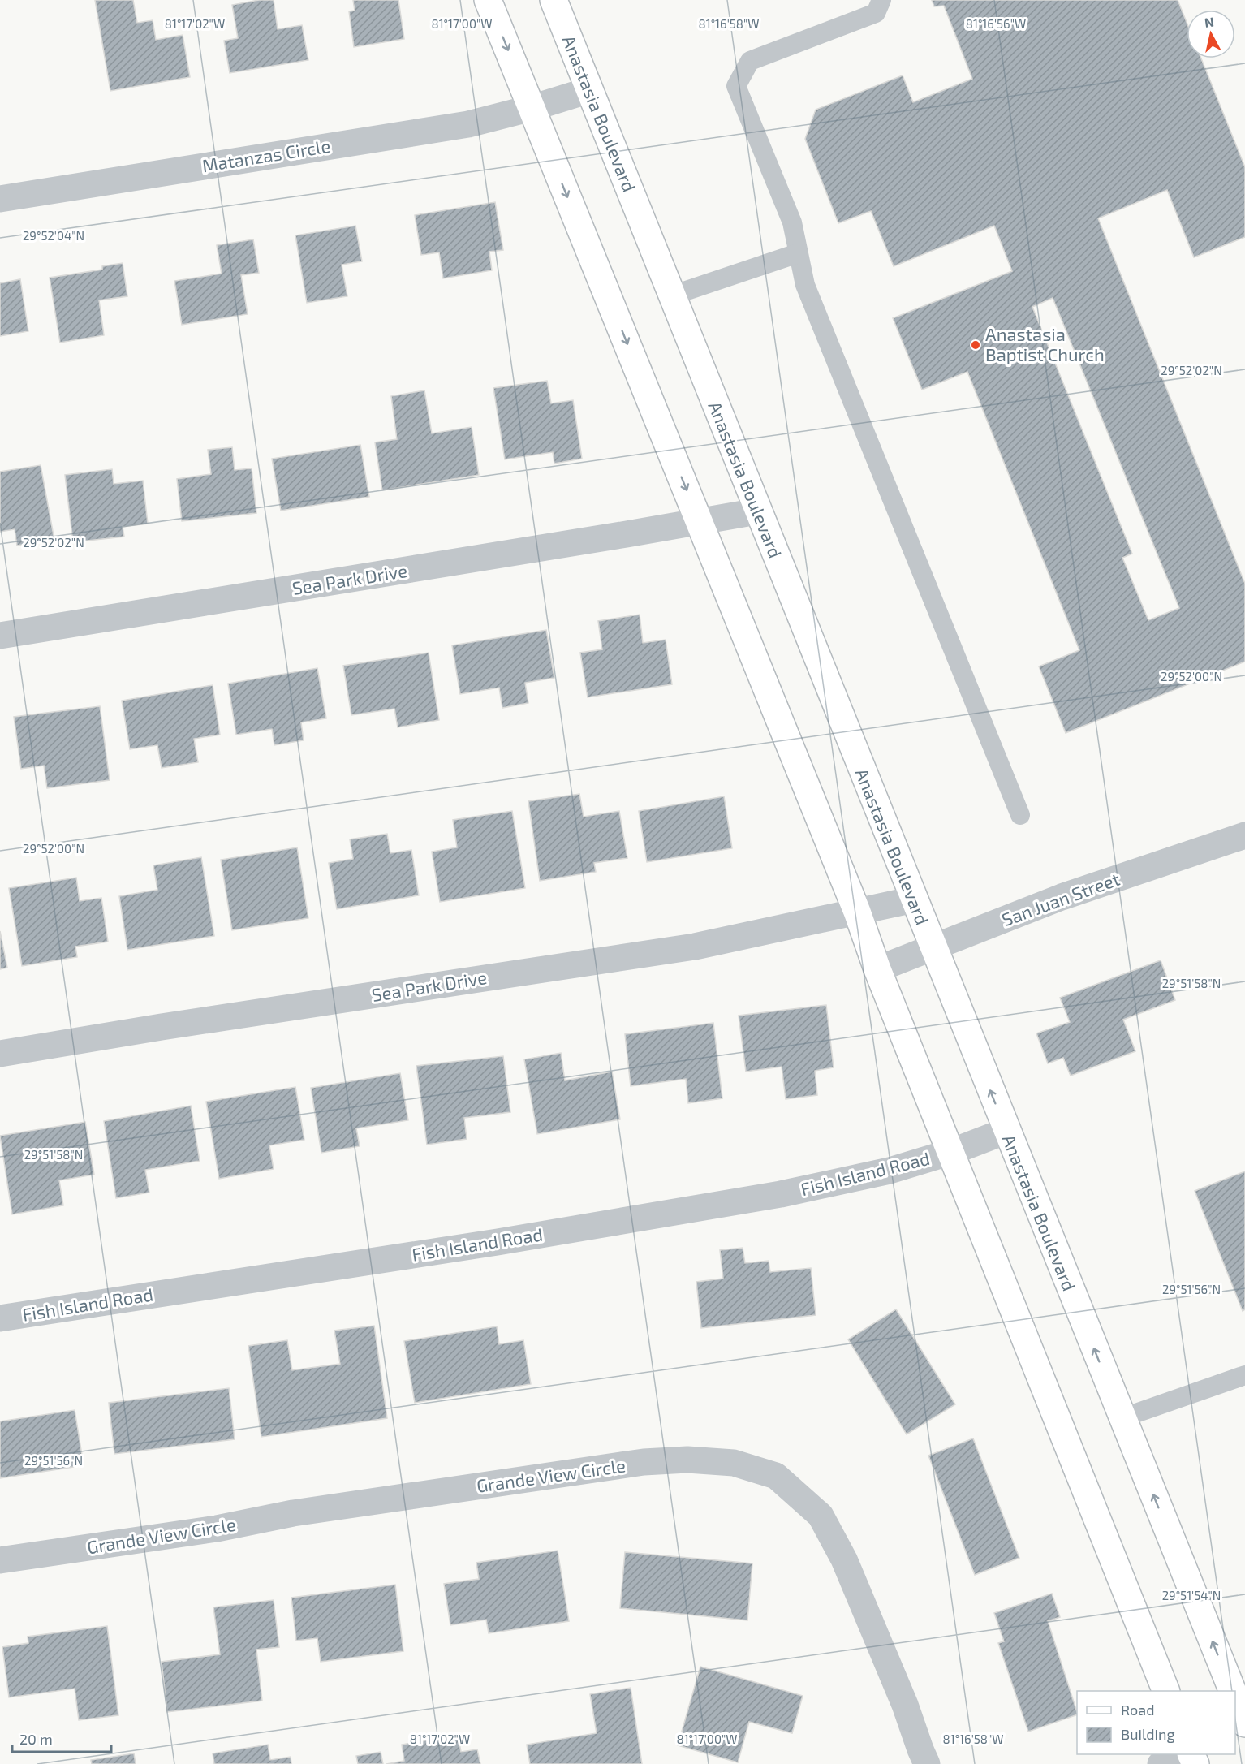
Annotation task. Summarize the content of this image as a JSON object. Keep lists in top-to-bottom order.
{
  "streets": {
    "main road": ["Anastasia Boulevard"],
    "street": [
      "Matanzas Circle",
      "Sea Park Drive",
      "San Juan Street",
      "Fish Island Road",
      "Grande View Circle"
    ]
  },
  "crossings": [
    ["Anastasia Boulevard", "Matanzas Circle"],
    ["Anastasia Boulevard", "Sea Park Drive"],
    ["Anastasia Boulevard", "San Juan Street"],
    ["Anastasia Boulevard", "Fish Island Road"]
  ],
  "places": ["Anastasia Baptist Church"],
  "legend": ["Road", "Building"],
  "scale_bar": "20 m",
  "north": "top",
  "coordinates": [
    "81°17'02\"W",
    "81°17'00\"W",
    "81°16'58\"W",
    "81°16'56\"W",
    "29°52'04\"N",
    "29°52'02\"N",
    "29°52'00\"N",
    "29°51'58\"N",
    "29°51'56\"N",
    "29°51'54\"N"
  ]
}
